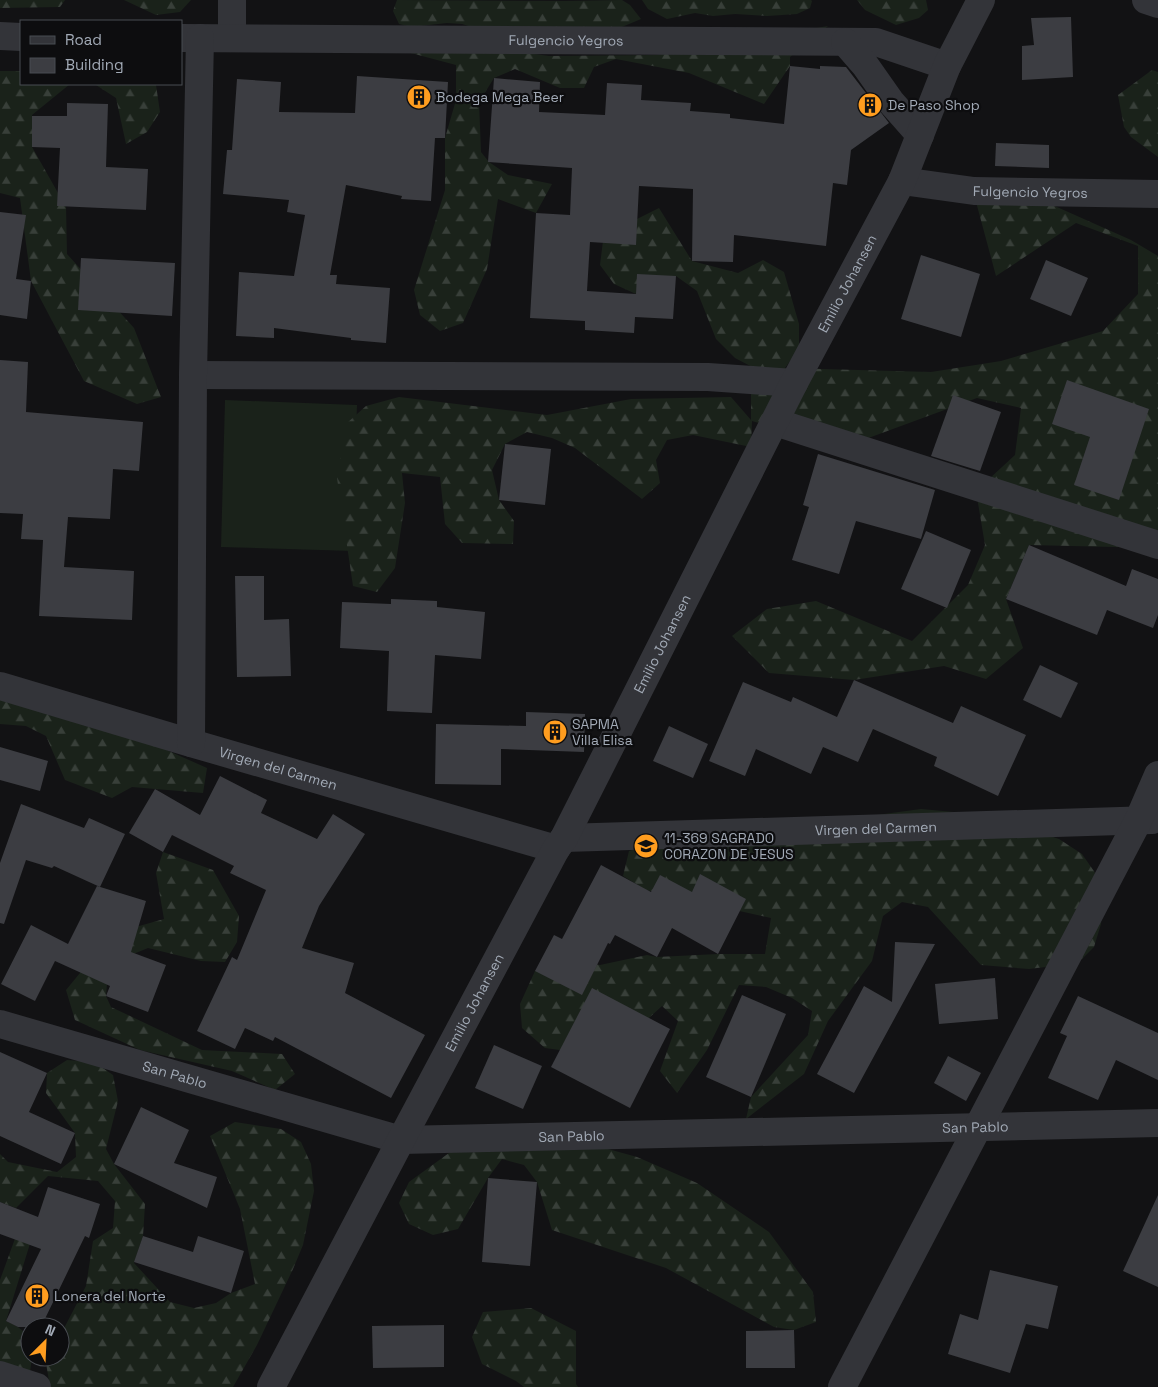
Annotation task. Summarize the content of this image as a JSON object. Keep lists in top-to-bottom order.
{
  "streets": {
    "street": [
      "Fulgencio Yegros",
      "Emilio Johansen",
      "Virgen del Carmen",
      "San Pablo"
    ]
  },
  "crossings": [
    ["Fulgencio Yegros", "Emilio Johansen"],
    ["Emilio Johansen", "Virgen del Carmen"],
    ["Emilio Johansen", "San Pablo"]
  ],
  "places": {
    "building": [
      "Bodega Mega Beer",
      "De Paso Shop",
      "SAPMA Villa Elisa",
      "Lonera del Norte"
    ],
    "school or university": ["11-369 SAGRADO CORAZON DE JESUS"]
  },
  "legend": ["Road", "Building"],
  "north": "top right"
}
